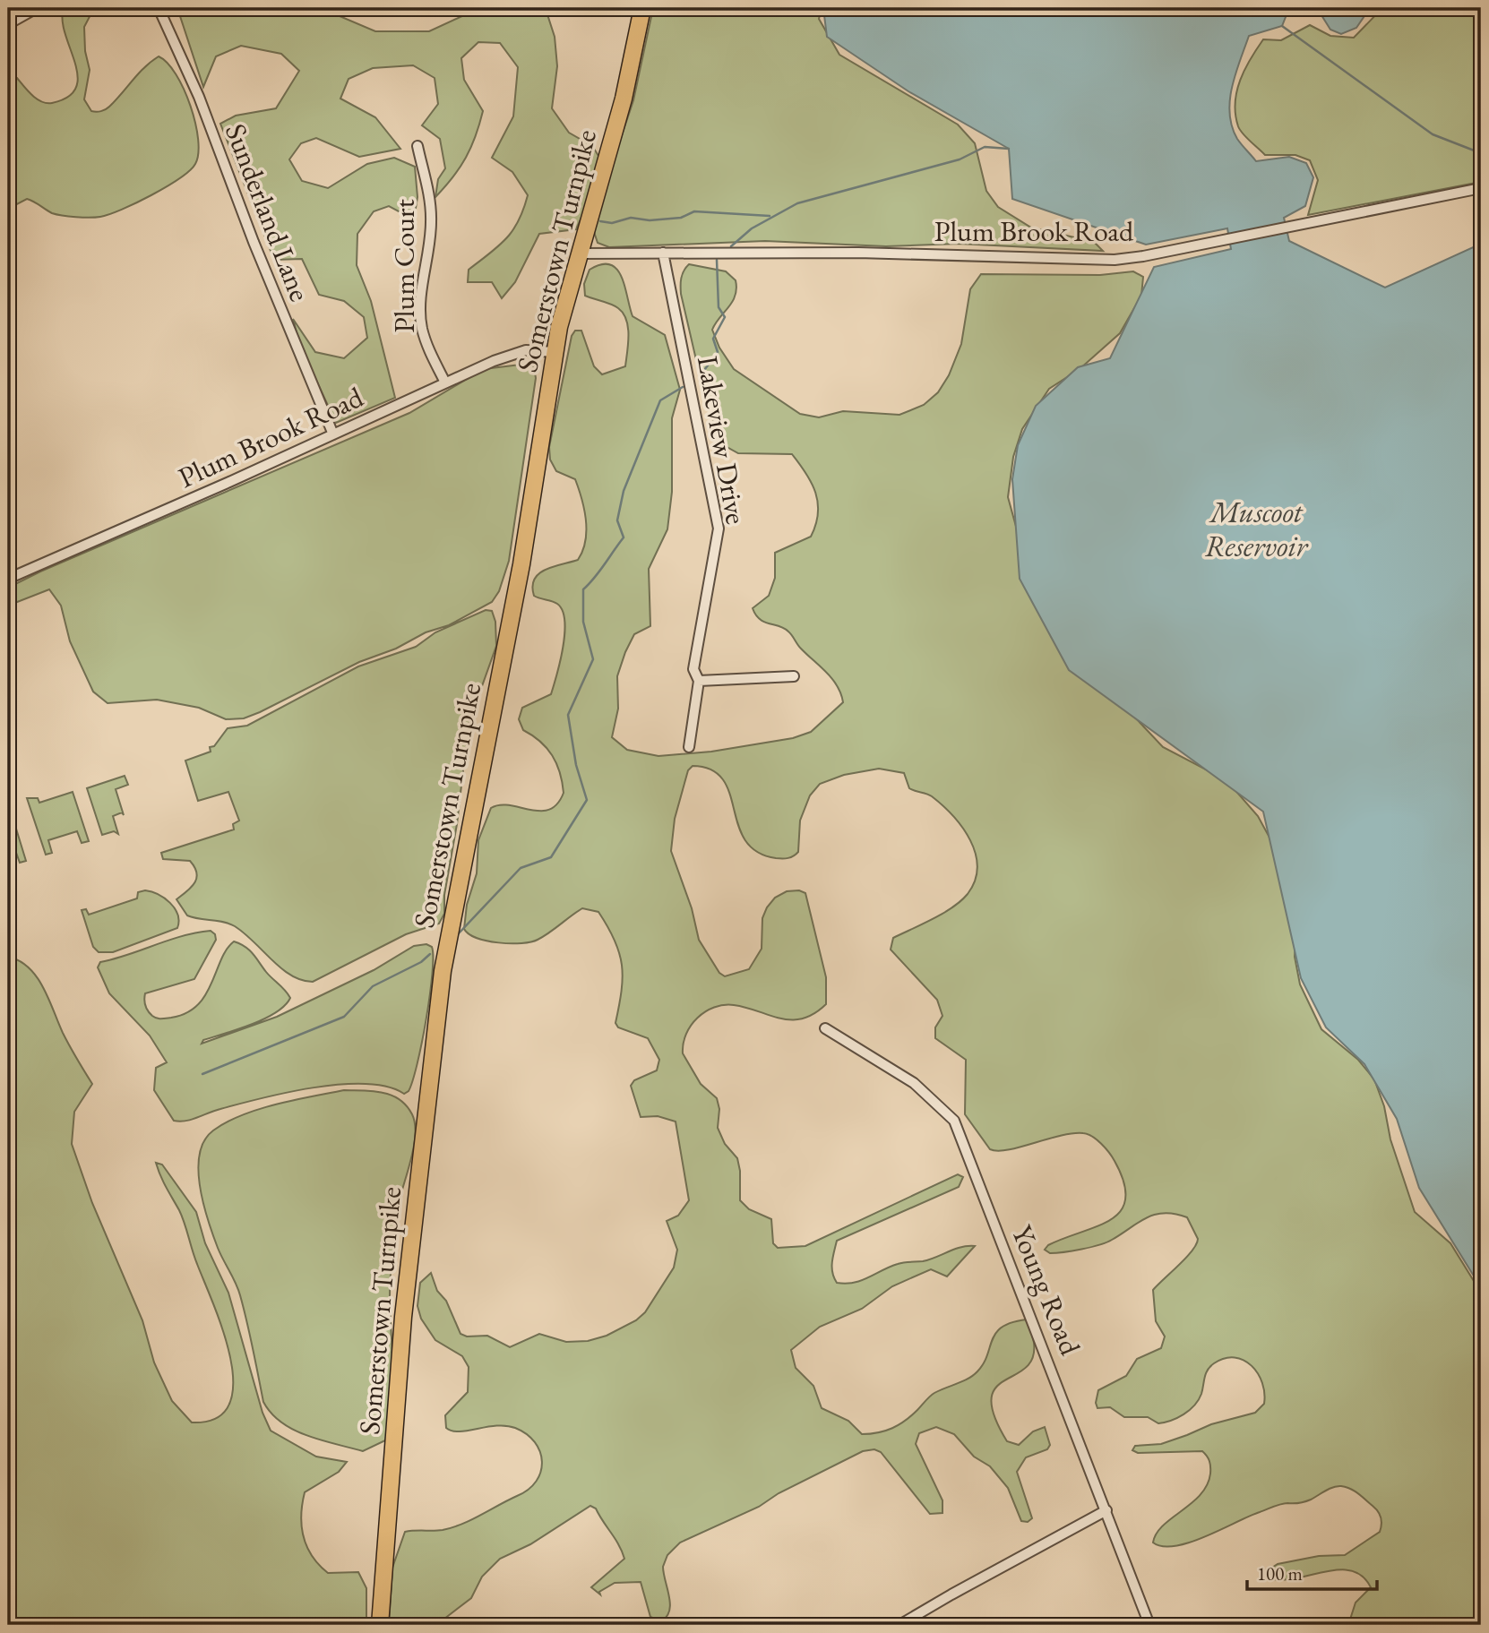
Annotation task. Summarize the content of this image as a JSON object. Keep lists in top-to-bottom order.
{
  "streets": {
    "main road": ["Somerstown Turnpike"],
    "street": [
      "Sunderland Lane",
      "Plum Brook Road",
      "Plum Court",
      "Lakeview Drive",
      "Young Road"
    ]
  },
  "crossings": [
    ["Sunderland Lane", "Plum Brook Road"],
    ["Plum Brook Road", "Somerstown Turnpike"],
    ["Plum Brook Road", "Plum Court"],
    ["Plum Brook Road", "Lakeview Drive"]
  ],
  "water": ["Muscoot Reservoir"],
  "scale_bar": "100 m"
}
